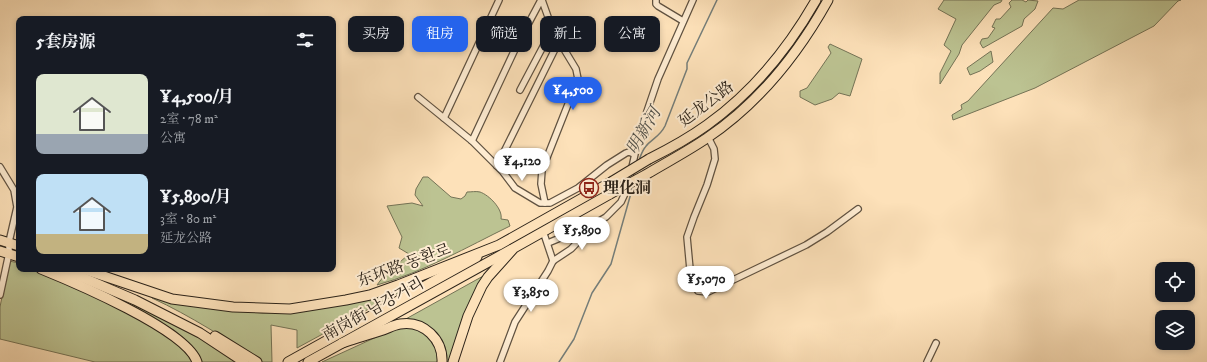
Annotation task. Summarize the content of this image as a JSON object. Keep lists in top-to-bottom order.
{
  "streets": {
    "main road": ["延龙公路", "东环路 동환로", "南岗街 남강거리"]
  },
  "crossings": [
    ["延龙公路", "东环路 동환로"],
    ["延龙公路", "南岗街 남강거리"],
    ["东环路 동환로", "南岗街 남강거리"]
  ],
  "water": ["明新河"],
  "places": {
    "bus stop": ["理化洞"]
  },
  "page": {
    "chip": [
      "买房",
      "租房",
      "筛选",
      "新上",
      "公寓"
    ],
    "heading": "5套房源",
    "list": [
      {
        "name": "¥4,500/月",
        "note": "2室 · 78 m² · 公寓"
      },
      {
        "name": "¥5,890/月",
        "note": "3室 · 80 m² · 延龙公路"
      }
    ],
    "price": [
      "¥4,500",
      "¥4,120",
      "¥5,890",
      "¥5,070",
      "¥3,850"
    ]
  }
}
